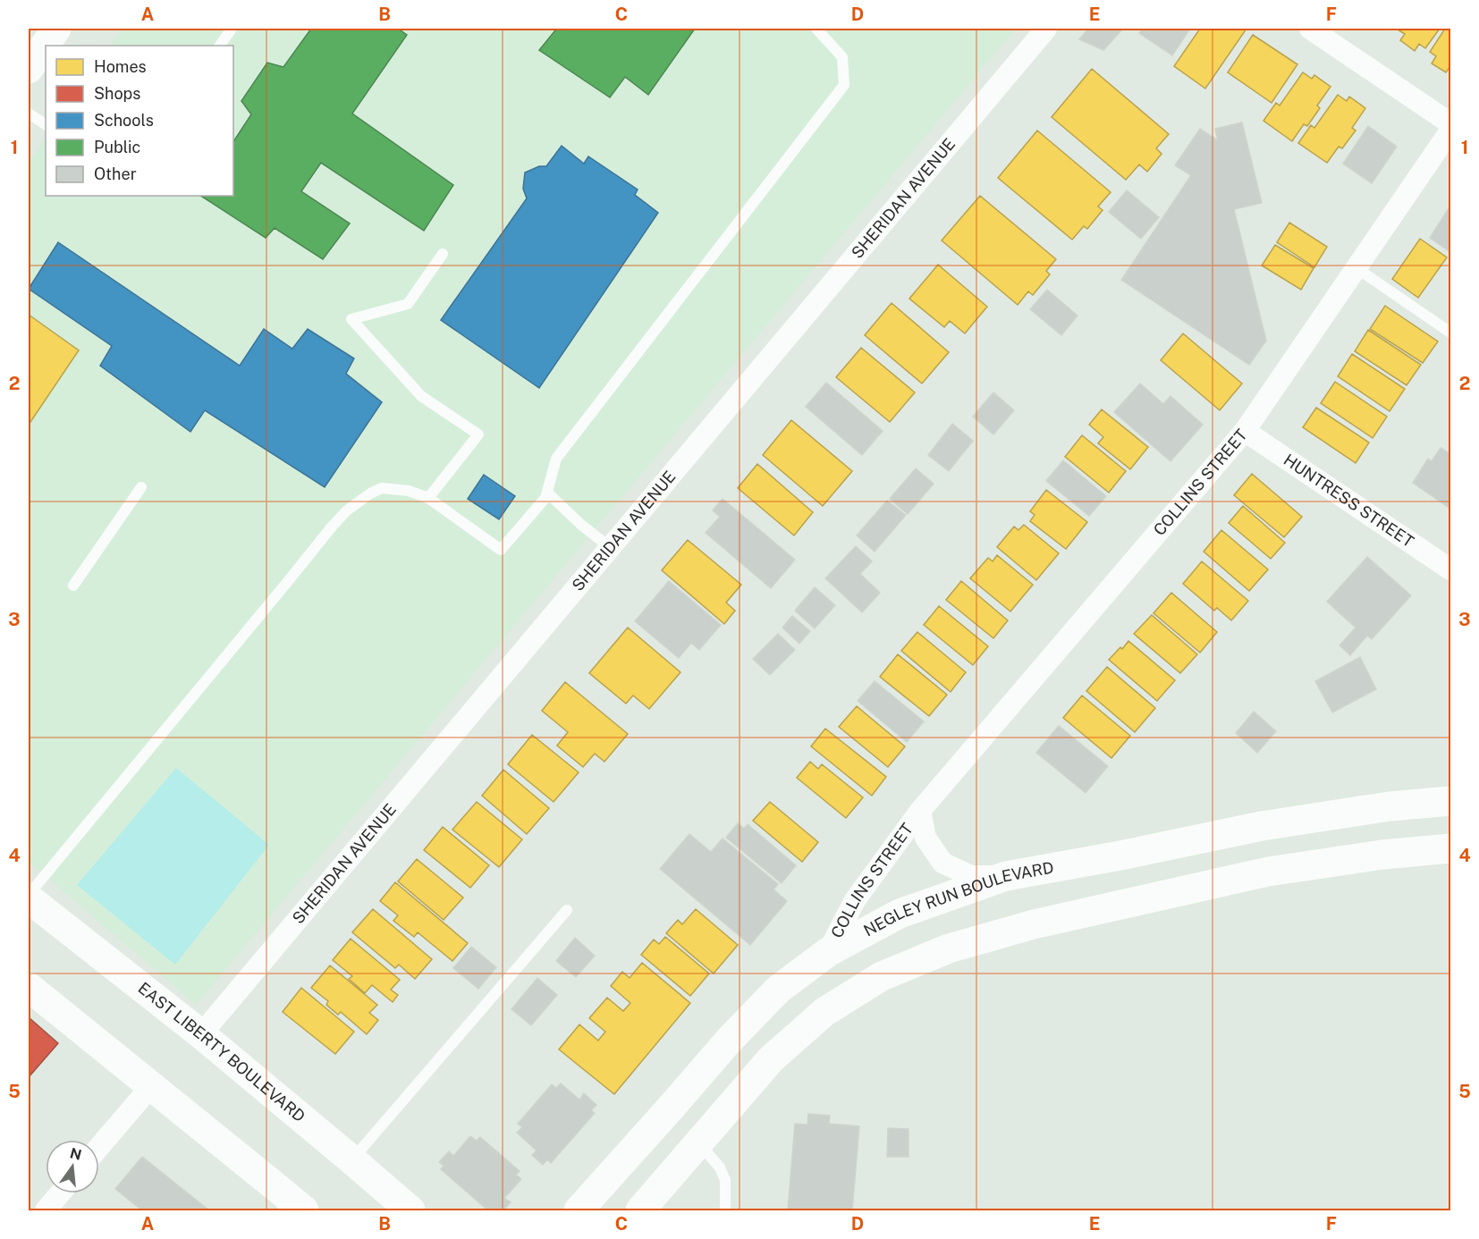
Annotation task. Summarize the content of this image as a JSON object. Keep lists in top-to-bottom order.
{
  "streets": {
    "main road": ["NEGLEY RUN BOULEVARD", "EAST LIBERTY BOULEVARD"],
    "street": ["SHERIDAN AVENUE", "COLLINS STREET", "HUNTRESS STREET"]
  },
  "crossings": [
    ["SHERIDAN AVENUE", "EAST LIBERTY BOULEVARD"],
    ["COLLINS STREET", "HUNTRESS STREET"],
    ["COLLINS STREET", "NEGLEY RUN BOULEVARD"]
  ],
  "legend": [
    "Homes",
    "Shops",
    "Schools",
    "Public",
    "Other"
  ],
  "north": "top",
  "grid": {
    "columns": [
      "A",
      "B",
      "C",
      "D",
      "E",
      "F"
    ],
    "rows": [
      "1",
      "2",
      "3",
      "4",
      "5"
    ]
  }
}
